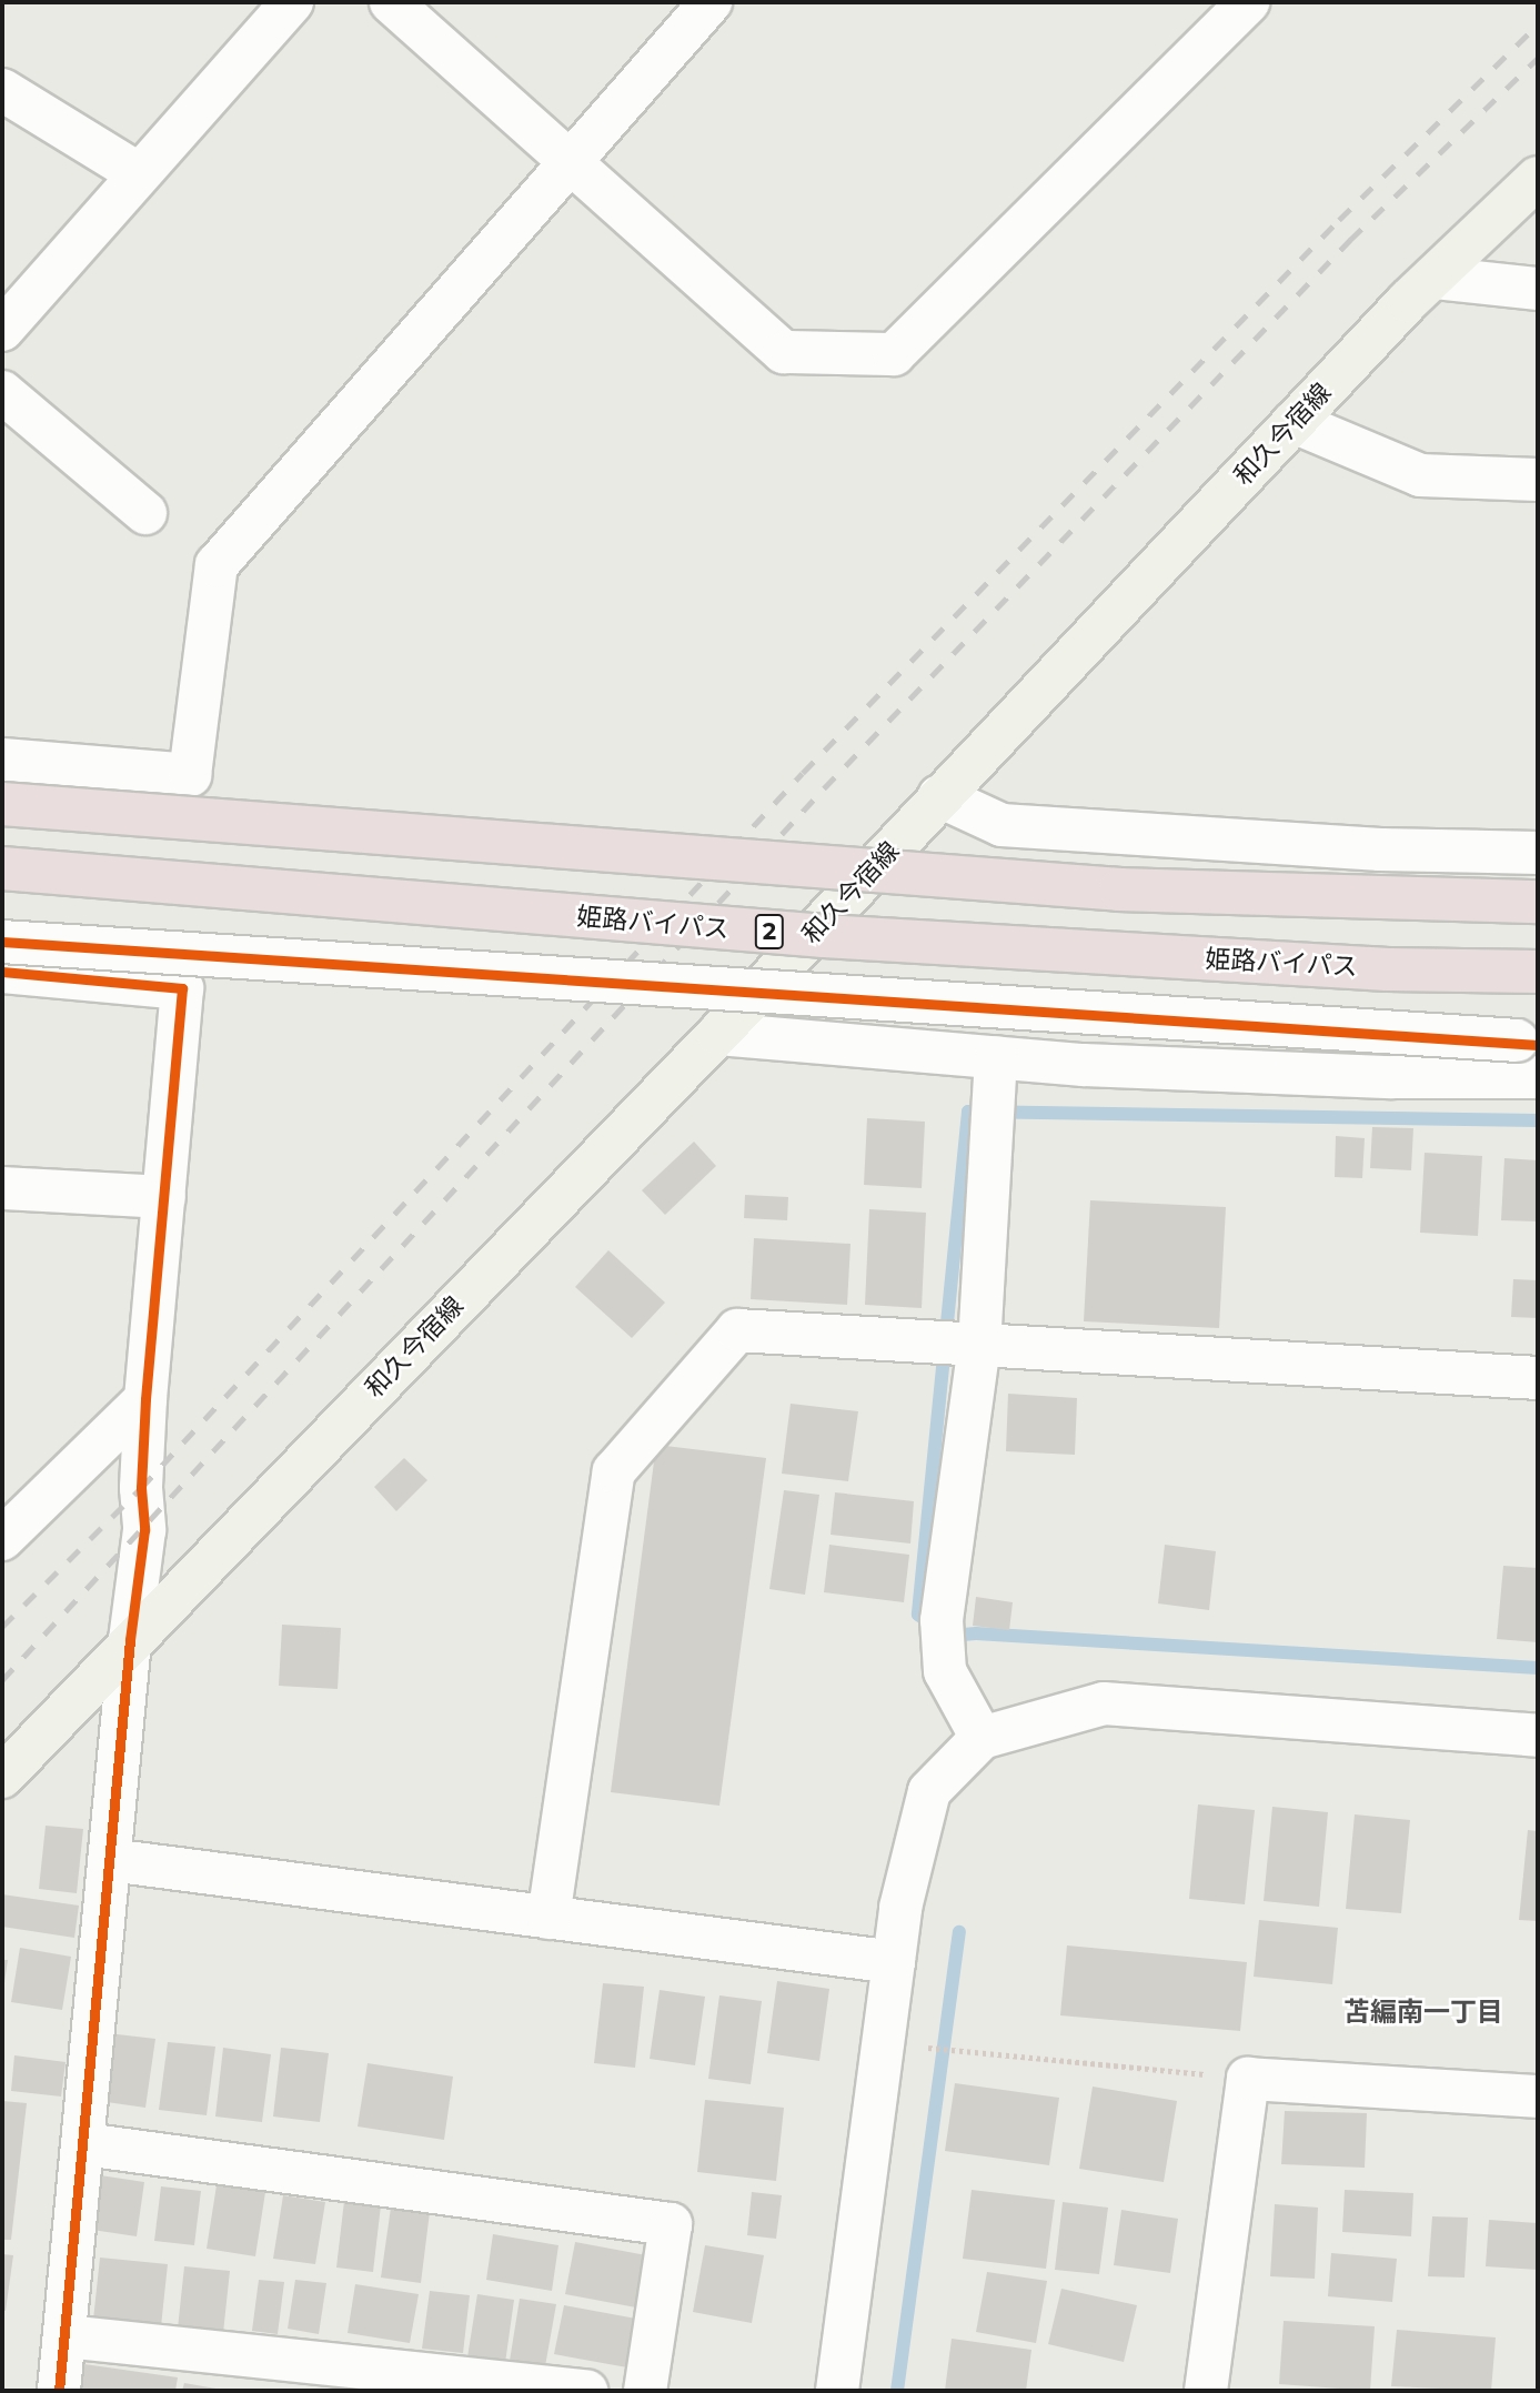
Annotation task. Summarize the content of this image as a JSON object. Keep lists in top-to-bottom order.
{
  "streets": {
    "highway": ["姫路バイパス", "2"],
    "main road": ["和久今宿線"]
  },
  "districts": ["苫編南一丁目"]
}
